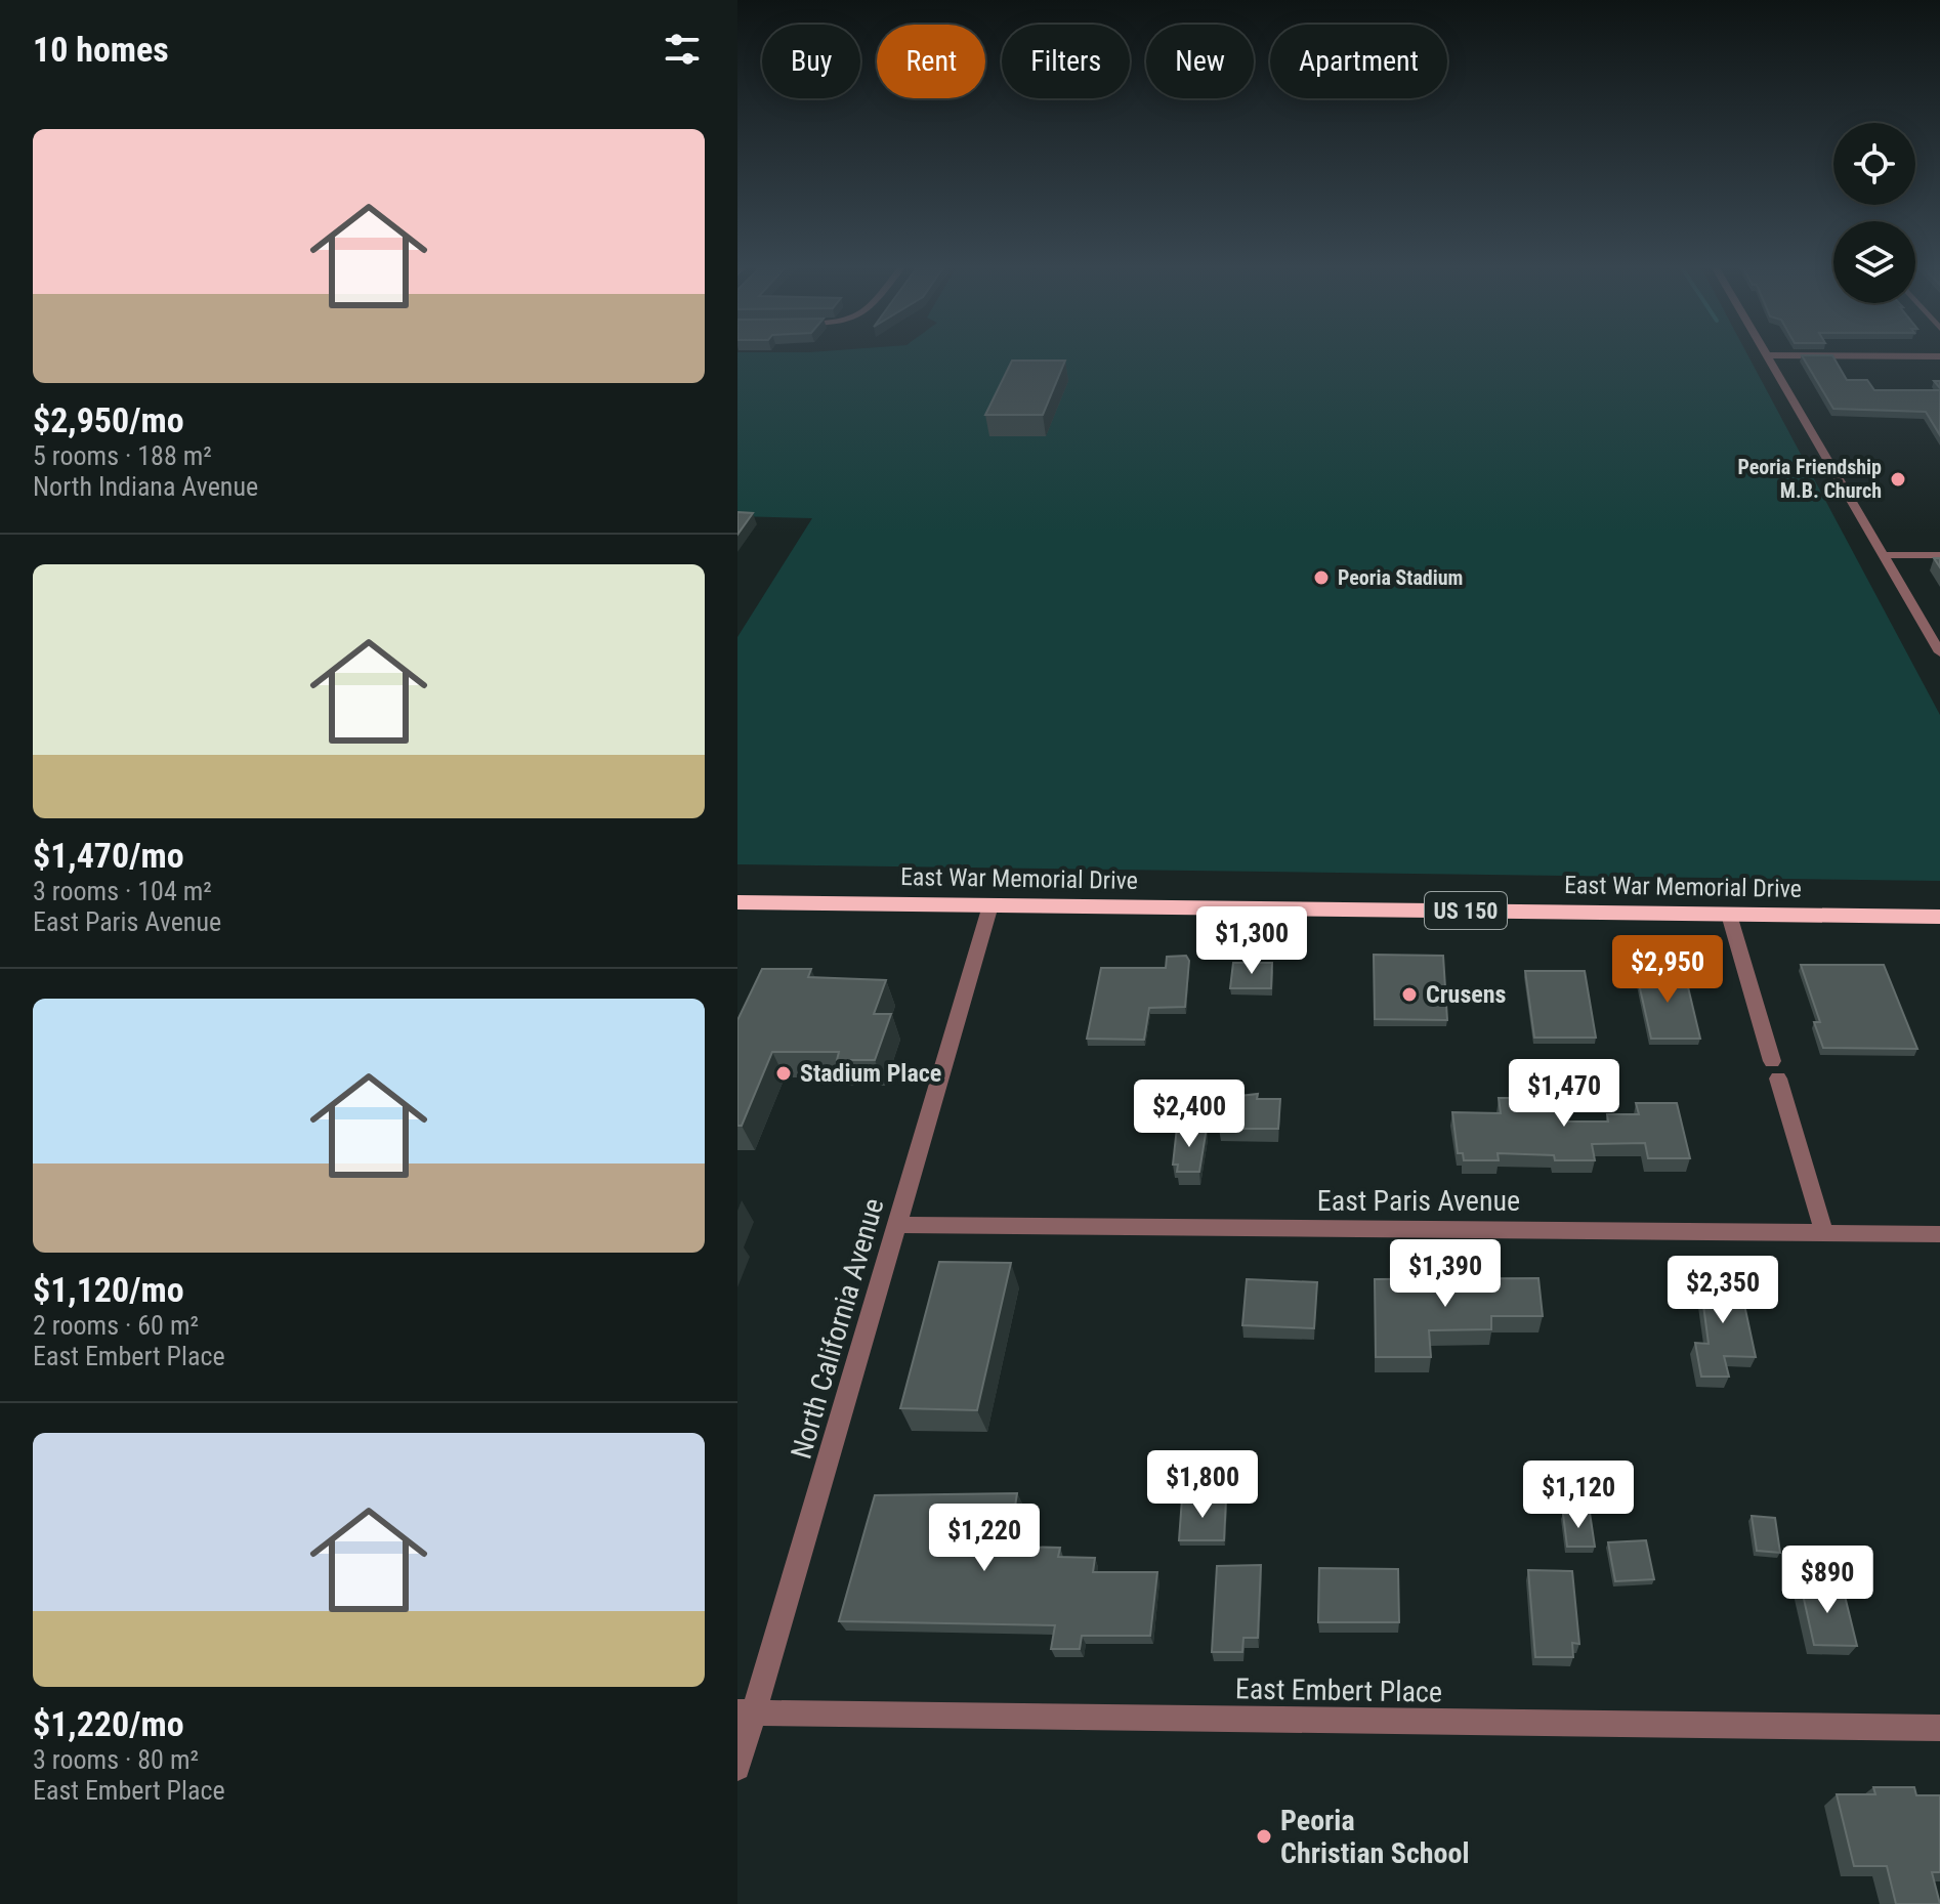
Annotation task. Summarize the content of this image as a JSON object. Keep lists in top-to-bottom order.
{
  "streets": {
    "highway": ["East War Memorial Drive", "US 150"],
    "street": ["East Paris Avenue", "North California Avenue", "East Embert Place"]
  },
  "crossings": [
    ["East War Memorial Drive", "North California Avenue"],
    ["East Paris Avenue", "North California Avenue"],
    ["North California Avenue", "East Embert Place"]
  ],
  "places": [
    "Peoria Friendship M.B. Church",
    "Peoria Stadium",
    "Crusens",
    "Stadium Place",
    "Peoria Christian School"
  ],
  "page": {
    "heading": "10 homes",
    "chip": [
      "Buy",
      "Rent",
      "Filters",
      "New",
      "Apartment"
    ],
    "list": [
      {
        "name": "$2,950/mo",
        "note": "5 rooms · 188 m² · North Indiana Avenue"
      },
      {
        "name": "$1,470/mo",
        "note": "3 rooms · 104 m² · East Paris Avenue"
      },
      {
        "name": "$1,120/mo",
        "note": "2 rooms · 60 m² · East Embert Place"
      },
      {
        "name": "$1,220/mo",
        "note": "3 rooms · 80 m² · East Embert Place"
      }
    ],
    "price": [
      "$1,300",
      "$2,950",
      "$1,470",
      "$2,400",
      "$1,390",
      "$2,350",
      "$1,800",
      "$1,120",
      "$1,220",
      "$890"
    ]
  }
}
